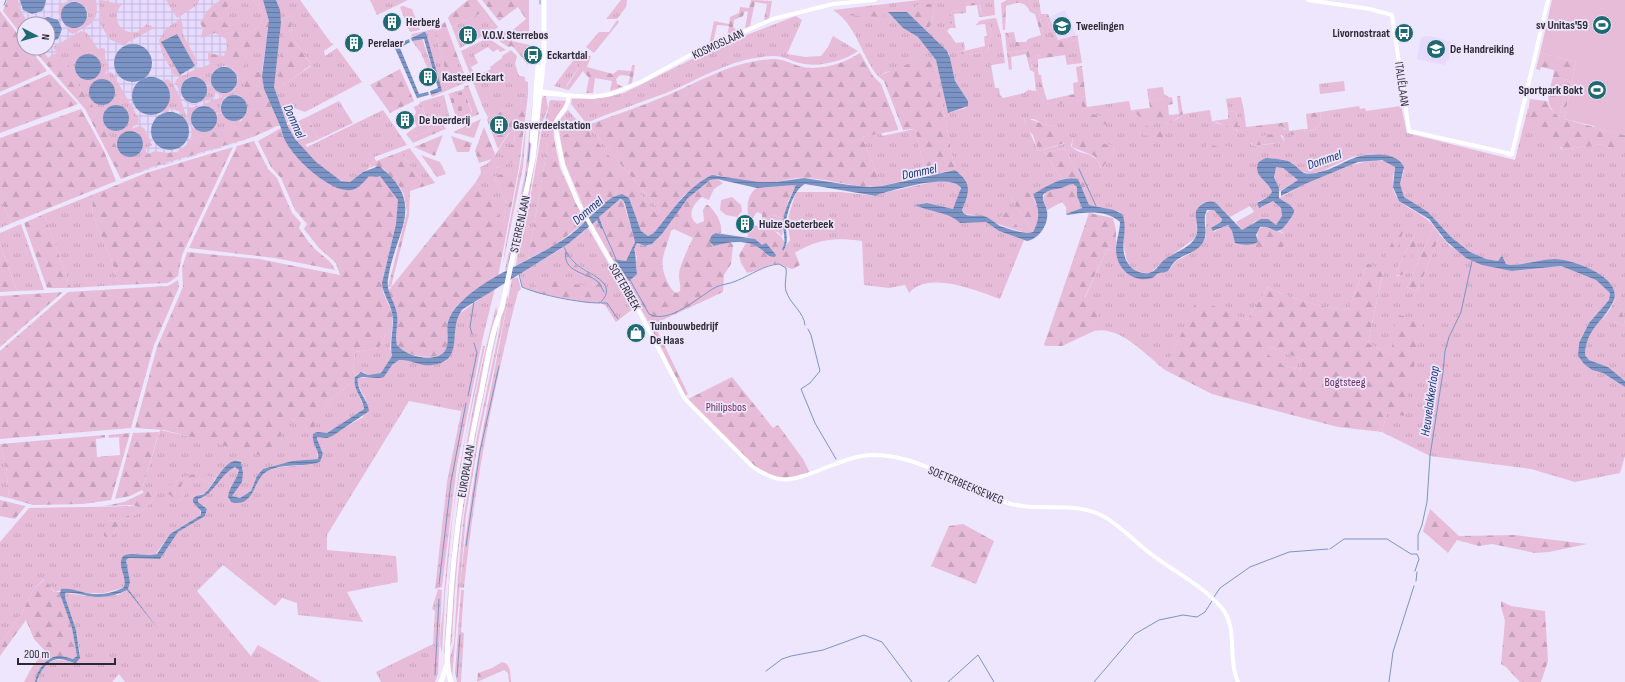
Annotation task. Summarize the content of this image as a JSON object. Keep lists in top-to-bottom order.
{
  "streets": {
    "main road": ["STERRENLAAN", "EUROPALAAN"],
    "street": [
      "KOSMOSLAAN",
      "ITALIËLAAN",
      "SOETERBEEK",
      "SOETERBEEKSEWEG"
    ]
  },
  "crossings": [
    ["KOSMOSLAAN", "STERRENLAAN"],
    ["KOSMOSLAAN", "SOETERBEEK"],
    ["STERRENLAAN", "EUROPALAAN"],
    ["SOETERBEEK", "SOETERBEEKSEWEG"]
  ],
  "water": ["Dommel", "Heuvelakkerloop"],
  "parks": ["Bogtsteeg", "Philipsbos"],
  "places": {
    "building": [
      "Herberg",
      "V.O.V. Sterrebos",
      "Perelaer",
      "Kasteel Eckart",
      "De boerderij",
      "Gasverdeelstation",
      "Huize Soeterbeek"
    ],
    "sports": ["sv Unitas'59", "Sportpark Bokt"],
    "school or university": ["Tweelingen", "De Handreiking"],
    "bus stop": ["Livornostraat", "Eckartdal"],
    "shop": ["Tuinbouwbedrijf De Haas"]
  },
  "scale_bar": "200 m",
  "north": "right"
}
